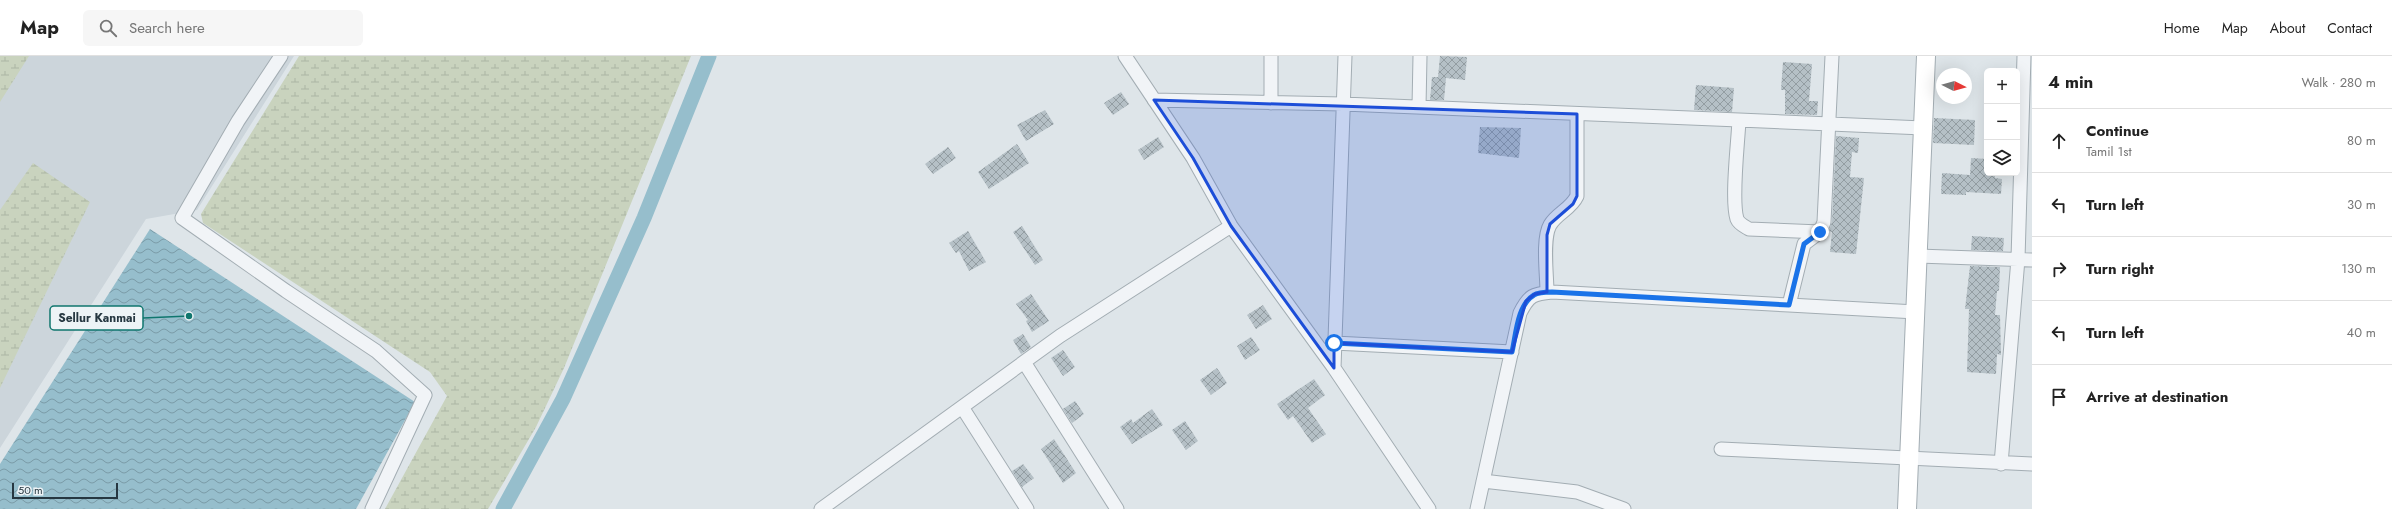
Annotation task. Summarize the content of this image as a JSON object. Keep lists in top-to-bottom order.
{
  "places": ["Sellur Kanmai"],
  "scale_bar": "50 m",
  "north": "right",
  "page": {
    "header": "Map",
    "search": "Search here",
    "nav": [
      "Home",
      "Map",
      "About",
      "Contact"
    ],
    "heading": ["4 min", "Walk · 280 m"],
    "map_buttons": ["+", "−"],
    "list": [
      ["Continue", "Tamil 1st", "80 m"],
      ["Turn left", "30 m"],
      ["Turn right", "130 m"],
      ["Turn left", "40 m"],
      "Arrive at destination"
    ],
    "scale": "50 m"
  }
}
